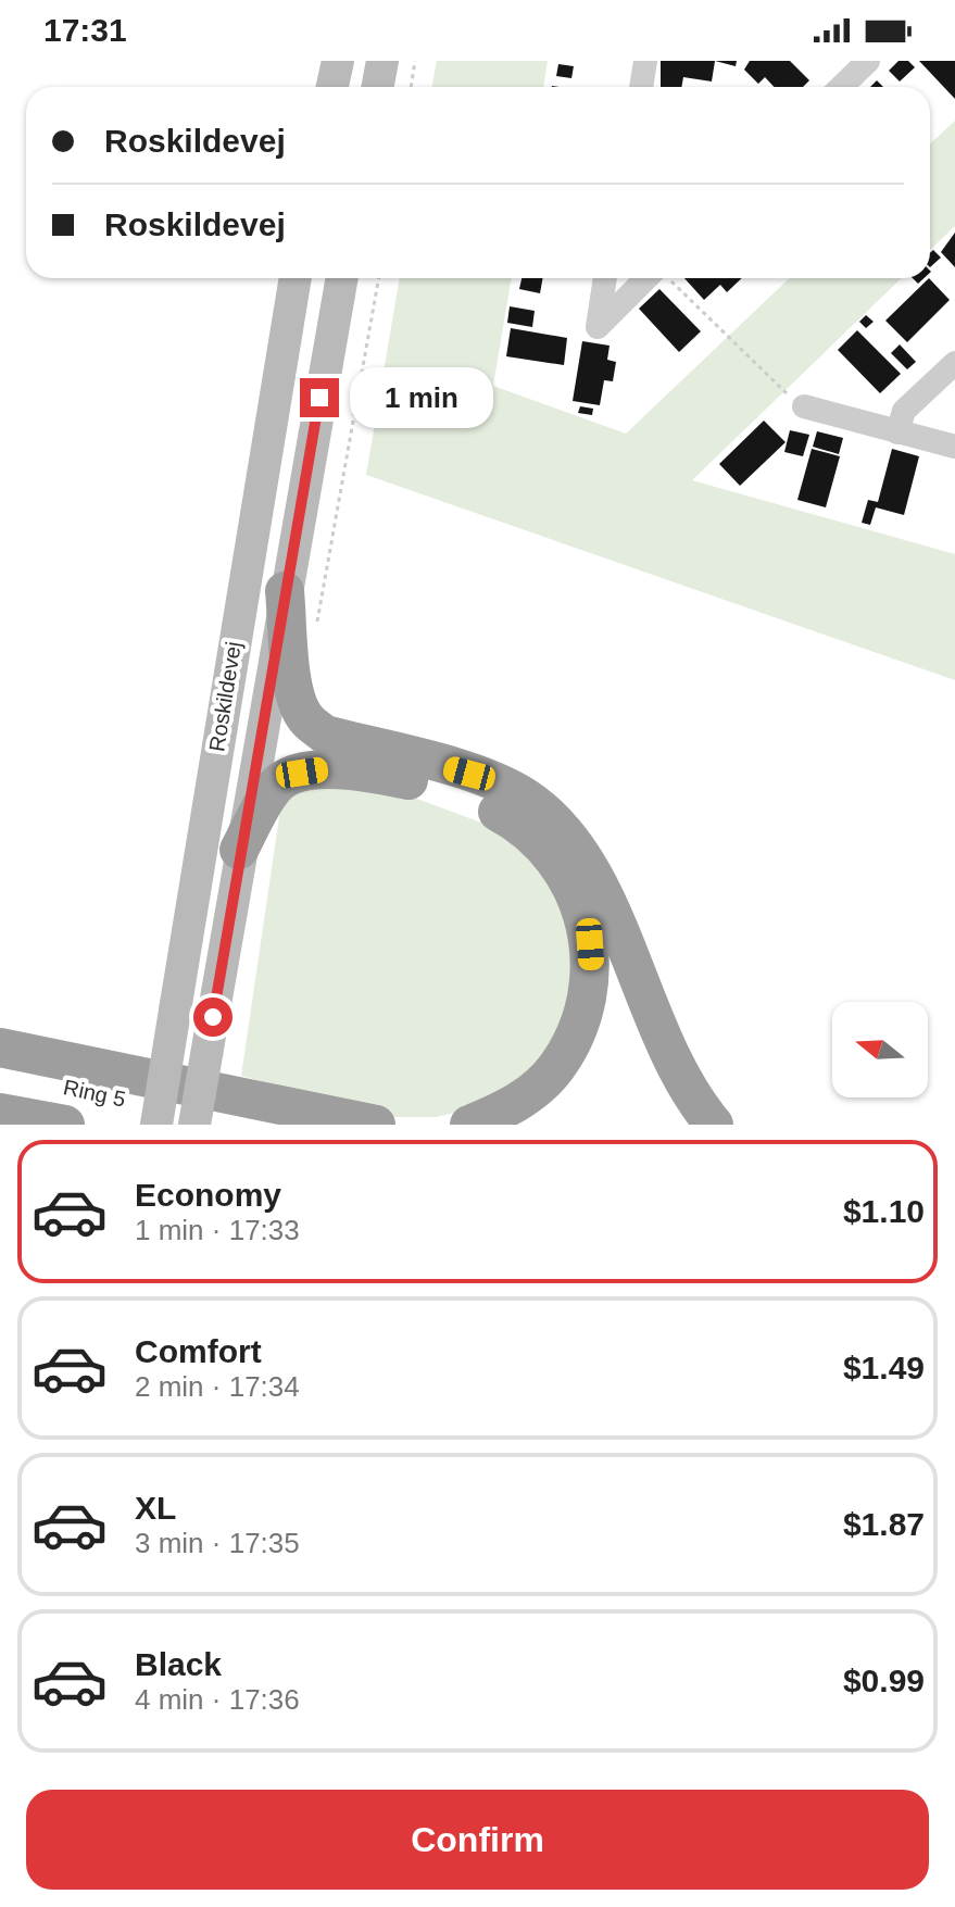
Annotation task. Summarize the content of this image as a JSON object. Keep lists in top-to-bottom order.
{
  "streets": {
    "highway": ["Ring 5"],
    "main road": ["Roskildevej"]
  },
  "north": "left",
  "page": {
    "status": "17:31",
    "banner": ["Roskildevej", "Roskildevej"],
    "bubble": "1 min",
    "list": [
      {
        "name": "Economy",
        "note": "1 min · 17:33",
        "value": "$1.10"
      },
      {
        "name": "Comfort",
        "note": "2 min · 17:34",
        "value": "$1.49"
      },
      {
        "name": "XL",
        "note": "3 min · 17:35",
        "value": "$1.87"
      },
      {
        "name": "Black",
        "note": "4 min · 17:36",
        "value": "$0.99"
      }
    ],
    "buttons": "Confirm"
  }
}
